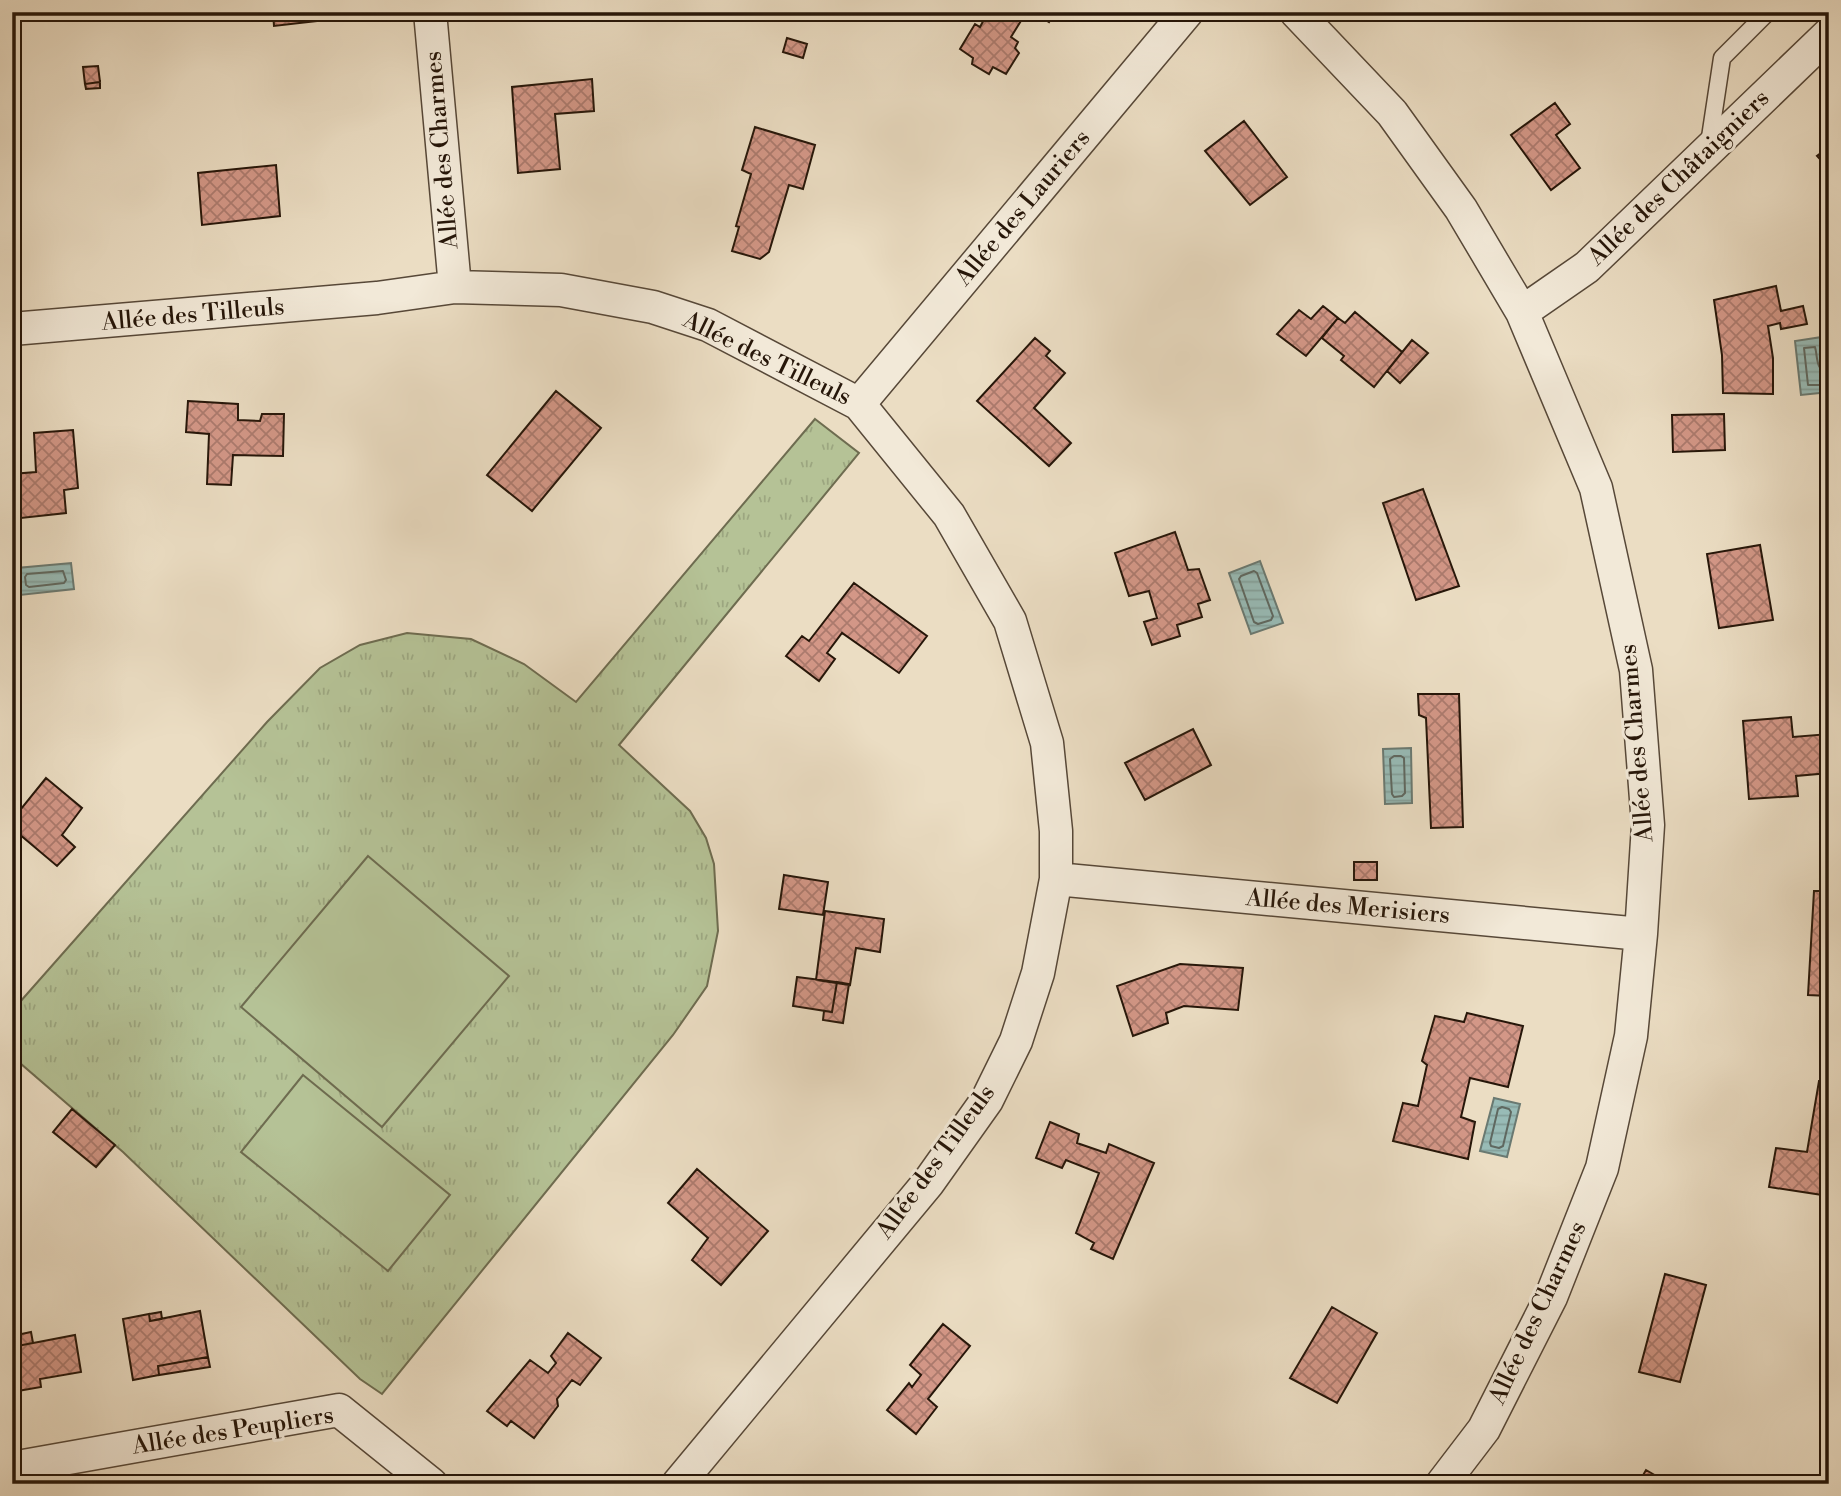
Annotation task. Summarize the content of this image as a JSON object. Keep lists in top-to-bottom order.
{
  "streets": {
    "street": [
      "Allée des Charmes",
      "Allée des Châtaigniers",
      "Allée des Lauriers",
      "Allée des Tilleuls",
      "Allée des Merisiers",
      "Allée des Peupliers"
    ]
  },
  "crossings": [
    ["Allée des Charmes", "Allée des Châtaigniers"],
    ["Allée des Charmes", "Allée des Tilleuls"],
    ["Allée des Charmes", "Allée des Merisiers"],
    ["Allée des Lauriers", "Allée des Tilleuls"],
    ["Allée des Tilleuls", "Allée des Merisiers"]
  ]
}
